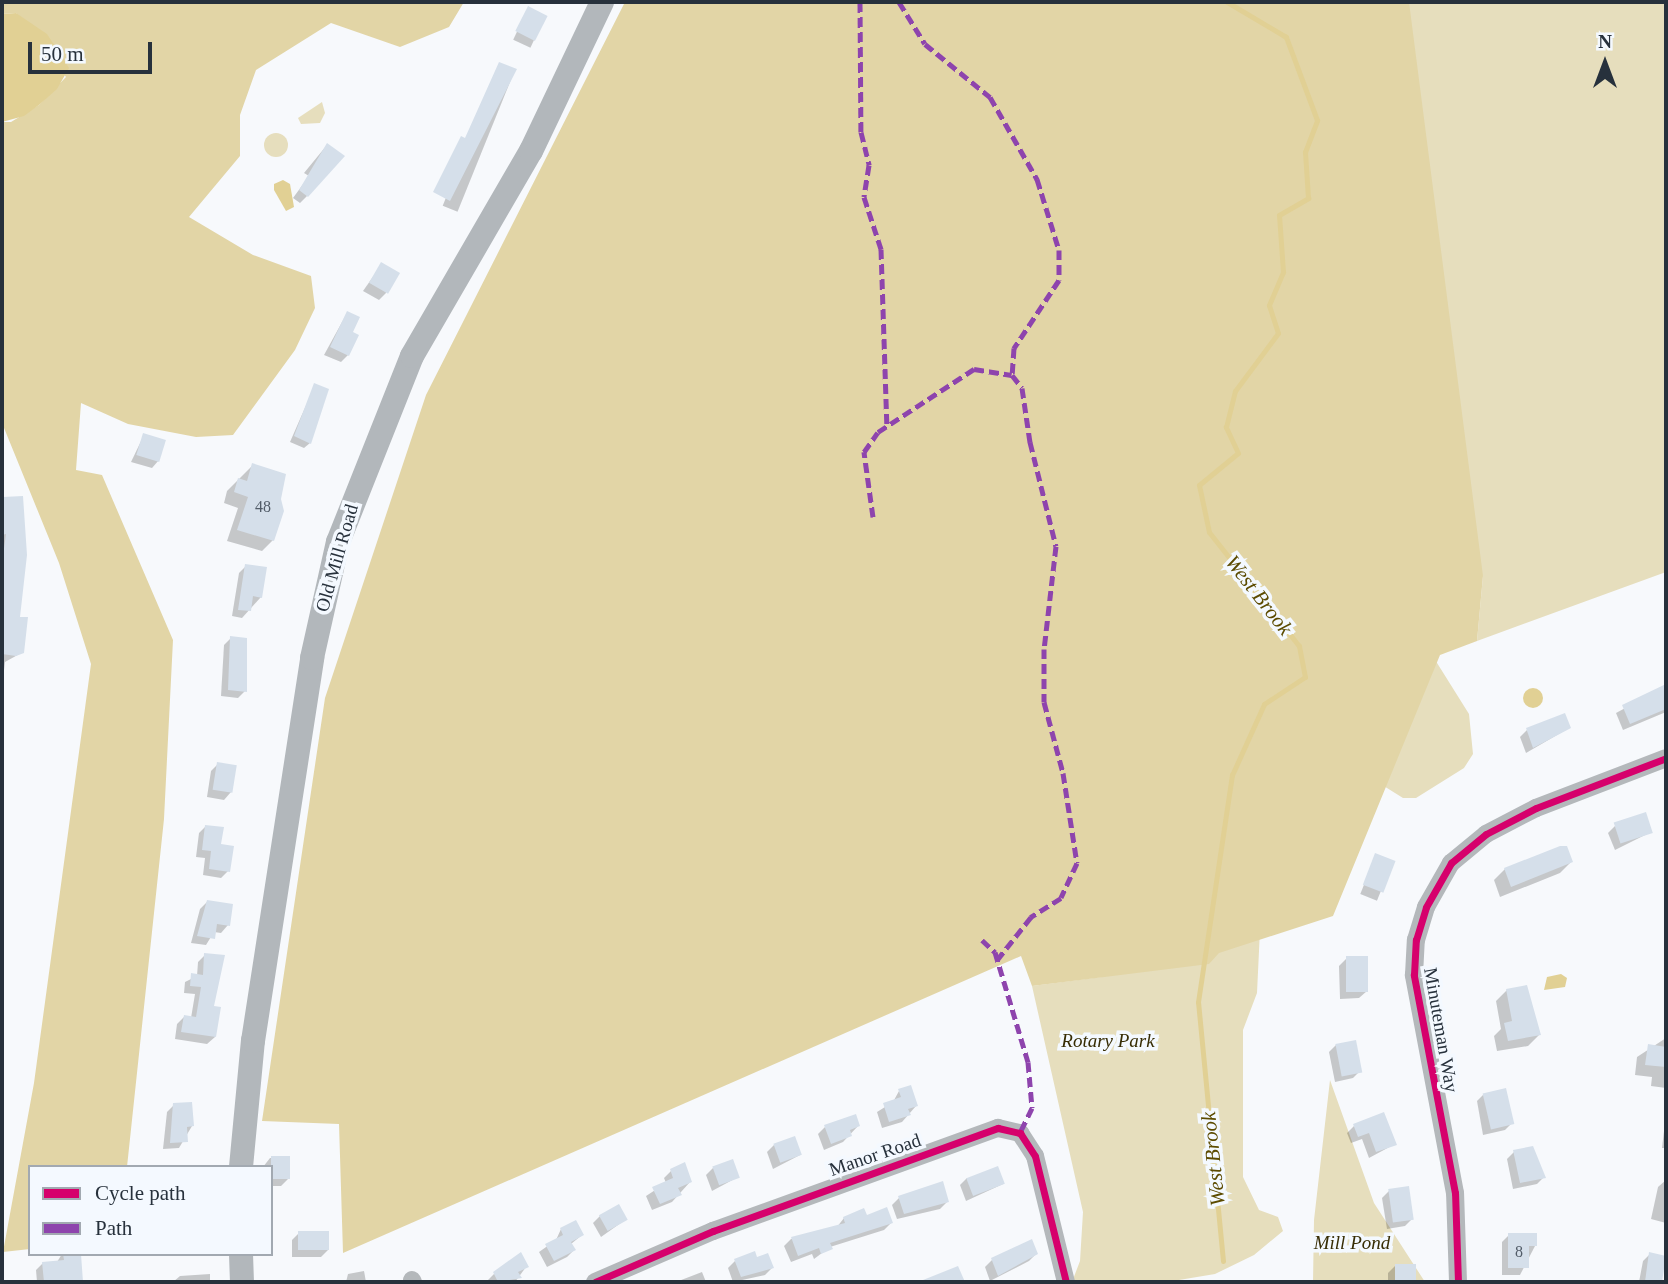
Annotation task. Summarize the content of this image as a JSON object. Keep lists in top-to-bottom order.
{
  "streets": {
    "main road": ["Old Mill Road"],
    "street": ["Minuteman Way", "Manor Road"]
  },
  "water": ["West Brook"],
  "parks": ["Rotary Park", "Mill Pond"],
  "house_numbers": ["48", "8"],
  "legend": ["Cycle path", "Path"],
  "scale_bar": "50 m",
  "north": "top"
}
